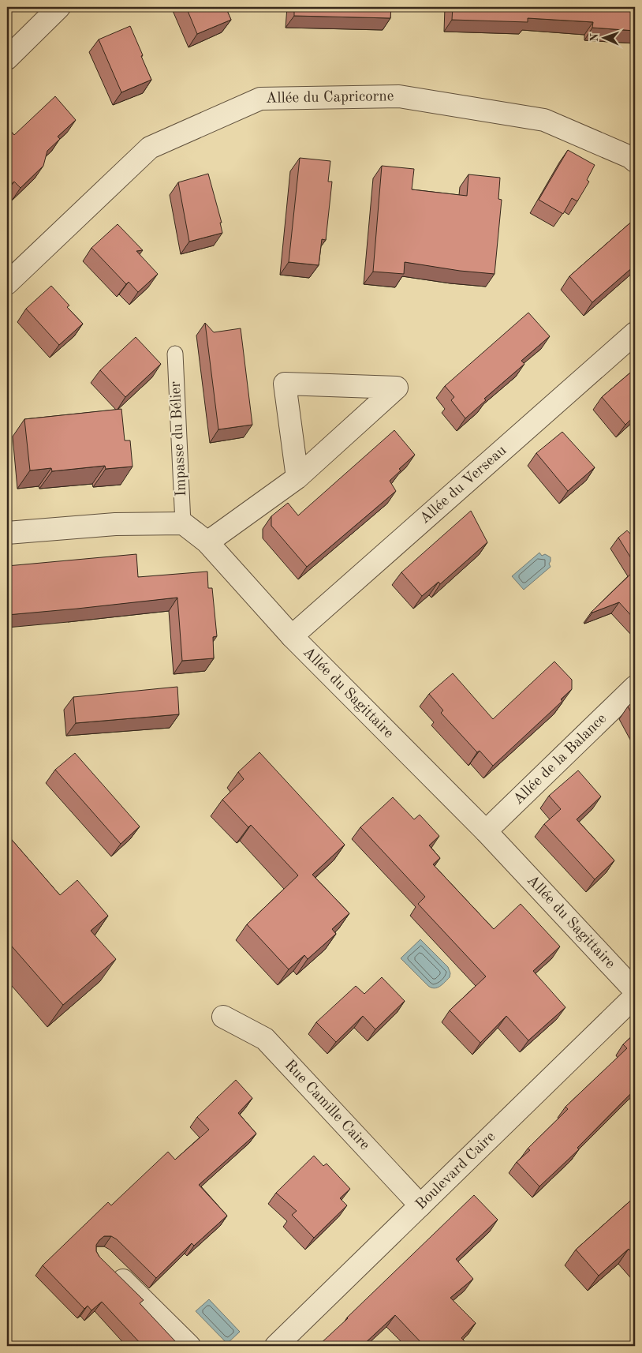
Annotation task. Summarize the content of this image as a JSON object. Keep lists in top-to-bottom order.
{
  "streets": {
    "street": [
      "Allée du Capricorne",
      "Allée du Verseau",
      "Allée du Sagittaire",
      "Allée de la Balance",
      "Rue Camille Caire",
      "Boulevard Caire"
    ],
    "lane": ["Impasse du Bélier"]
  },
  "crossings": [
    ["Impasse du Bélier", "Allée du Sagittaire"],
    ["Allée du Verseau", "Allée du Sagittaire"],
    ["Allée du Sagittaire", "Allée de la Balance"],
    ["Rue Camille Caire", "Boulevard Caire"]
  ],
  "north": "left"
}
